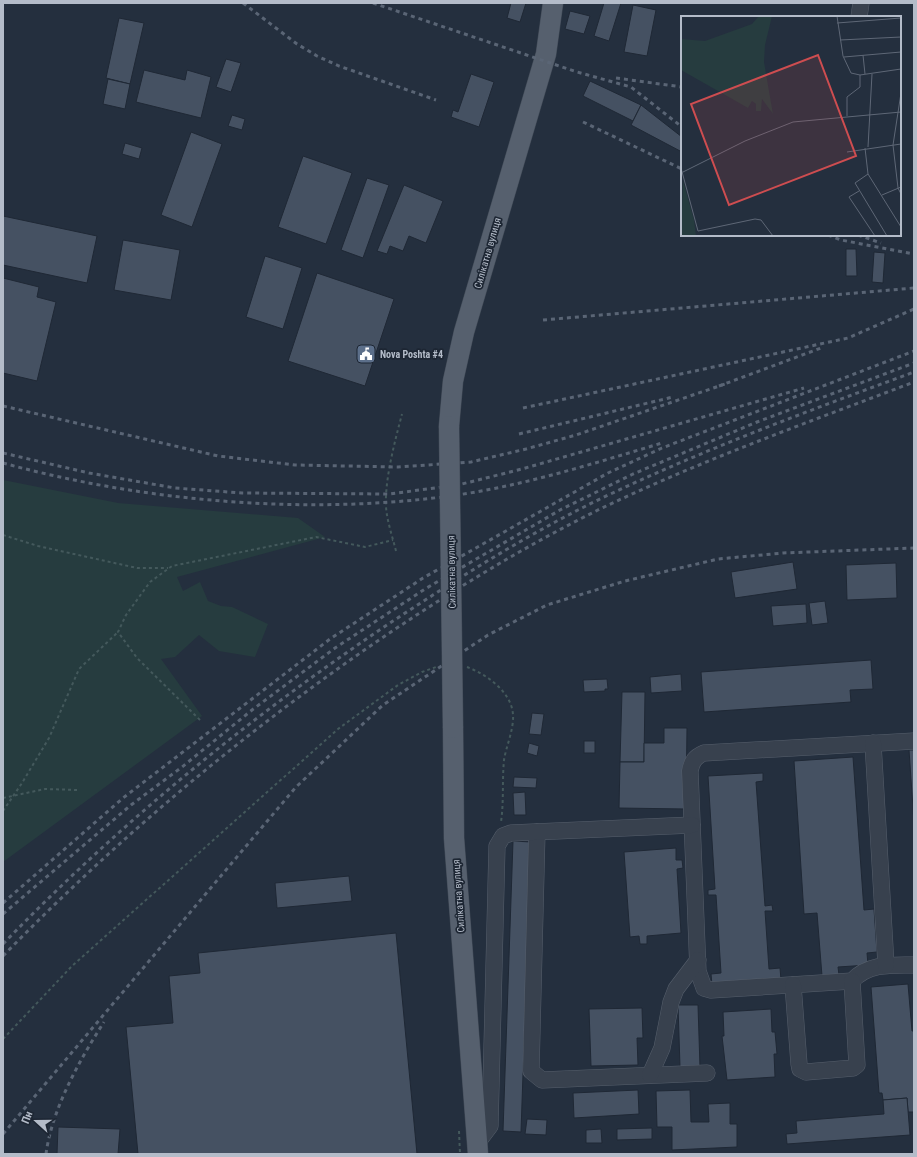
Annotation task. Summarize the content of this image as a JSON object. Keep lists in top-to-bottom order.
{
  "streets": {
    "main road": ["Силікатна вулиця"]
  },
  "places": {
    "public building": ["Nova Poshta #4"]
  },
  "north": "left"
}
